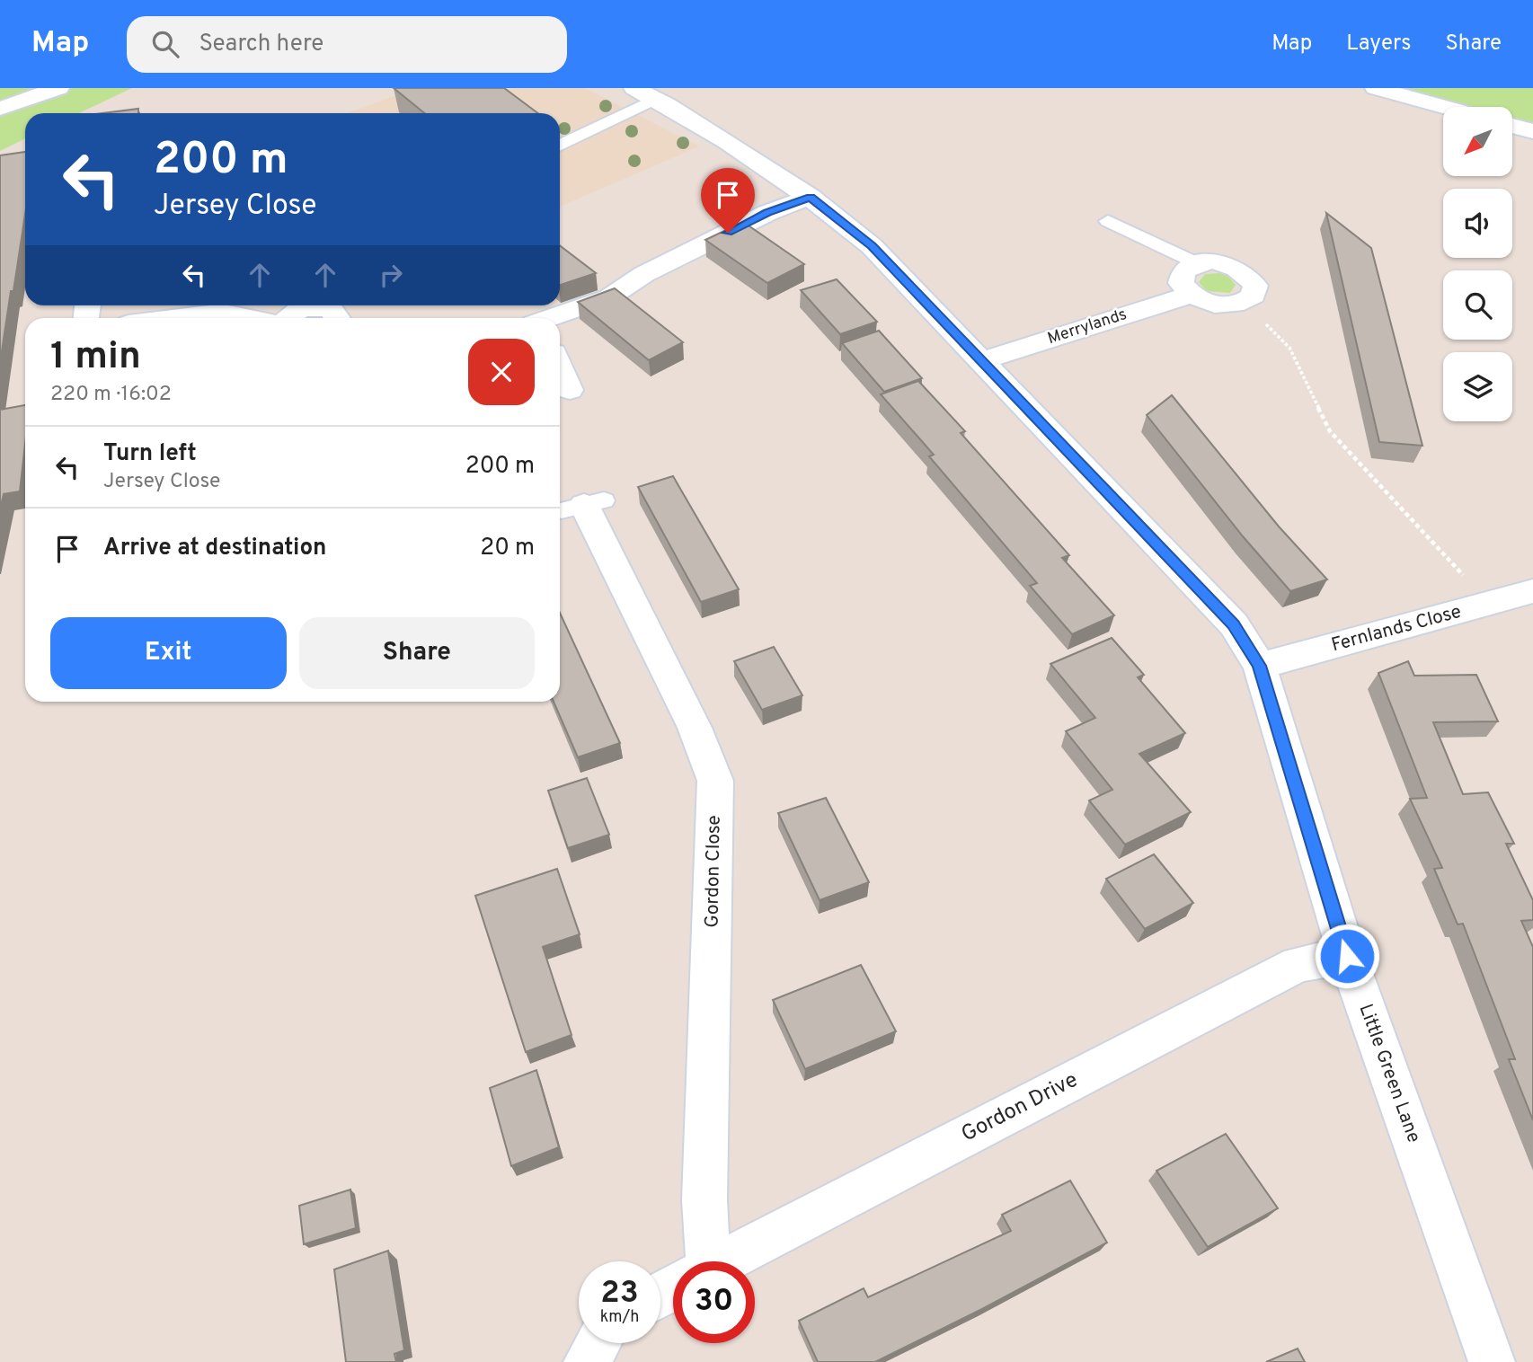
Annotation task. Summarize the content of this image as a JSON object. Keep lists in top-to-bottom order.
{
  "streets": {
    "street": [
      "Merrylands",
      "Fernlands Close",
      "Gordon Close",
      "Little Green Lane",
      "Gordon Drive"
    ]
  },
  "crossings": [
    ["Merrylands", "Little Green Lane"],
    ["Fernlands Close", "Little Green Lane"],
    ["Little Green Lane", "Gordon Drive"]
  ],
  "north": "bottom left",
  "page": {
    "header": "Map",
    "search": "Search here",
    "nav": ["Map", "Layers", "Share"],
    "turn": ["200 m", "Jersey Close"],
    "heading": ["1 min", "220 m · 16:02"],
    "list": [
      {
        "name": "Turn left",
        "note": "Jersey Close",
        "value": "200 m"
      },
      {
        "name": "Arrive at destination",
        "value": "20 m"
      }
    ],
    "buttons": ["Exit", "Share"],
    "speed": "23 km/h",
    "limit": "30"
  }
}
